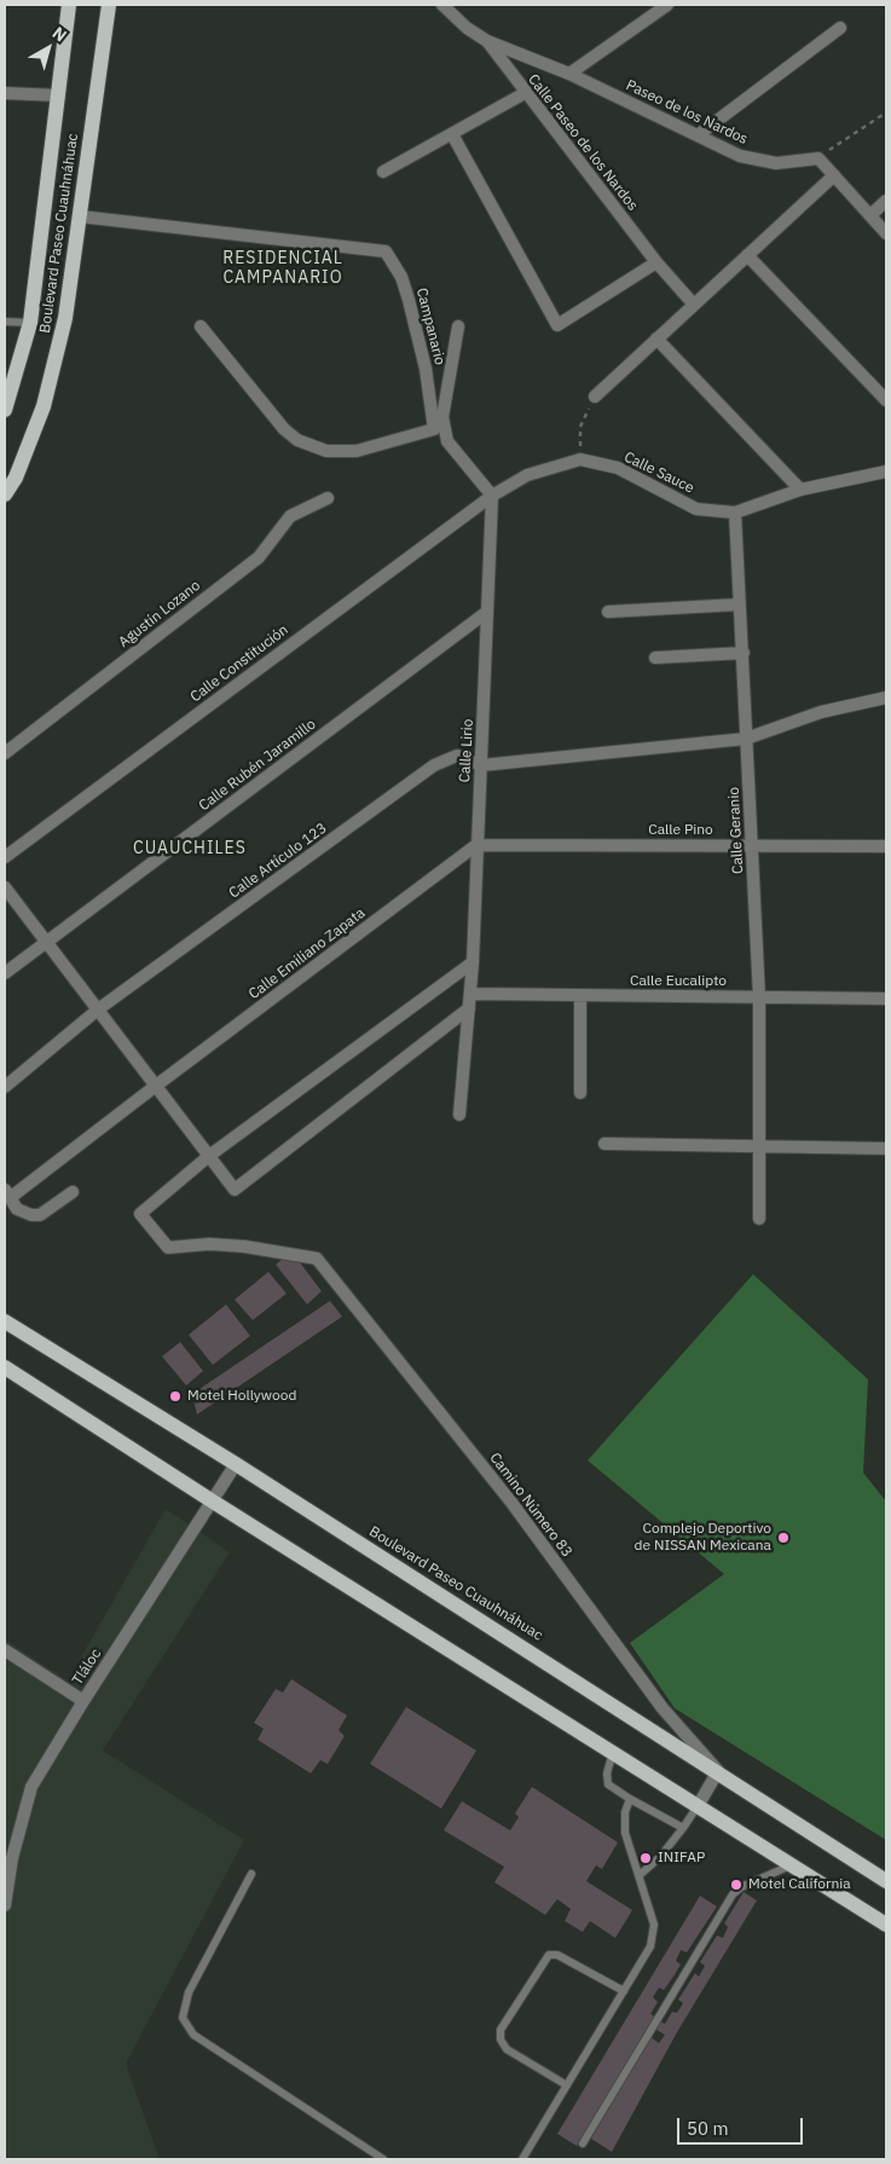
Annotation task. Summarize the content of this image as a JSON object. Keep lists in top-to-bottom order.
{
  "streets": {
    "main road": ["Boulevard Paseo Cuauhnáhuac"],
    "street": [
      "Paseo de los Nardos",
      "Calle Paseo de los Nardos",
      "Campanario",
      "Calle Sauce",
      "Agustín Lozano",
      "Calle Constitución",
      "Calle Lirio",
      "Calle Rubén Jaramillo",
      "Calle Pino",
      "Calle Geranio",
      "Calle Artículo 123",
      "Calle Emiliano Zapata",
      "Calle Eucalipto",
      "Camino Número 83",
      "Tláloc"
    ]
  },
  "crossings": [
    ["Paseo de los Nardos", "Calle Paseo de los Nardos"],
    ["Boulevard Paseo Cuauhnáhuac", "Campanario"],
    ["Boulevard Paseo Cuauhnáhuac", "Camino Número 83"],
    ["Boulevard Paseo Cuauhnáhuac", "Tláloc"],
    ["Calle Sauce", "Calle Geranio"],
    ["Calle Constitución", "Calle Lirio"],
    ["Calle Lirio", "Calle Rubén Jaramillo"],
    ["Calle Lirio", "Calle Pino"],
    ["Calle Lirio", "Calle Artículo 123"],
    ["Calle Lirio", "Calle Emiliano Zapata"],
    ["Calle Lirio", "Calle Eucalipto"],
    ["Calle Pino", "Calle Geranio"],
    ["Calle Pino", "Calle Emiliano Zapata"],
    ["Calle Geranio", "Calle Eucalipto"]
  ],
  "districts": ["RESIDENCIAL CAMPANARIO", "CUAUCHILES"],
  "places": [
    "Motel Hollywood",
    "Complejo Deportivo de NISSAN Mexicana",
    "INIFAP",
    "Motel California"
  ],
  "scale_bar": "50 m",
  "north": "top right"
}
